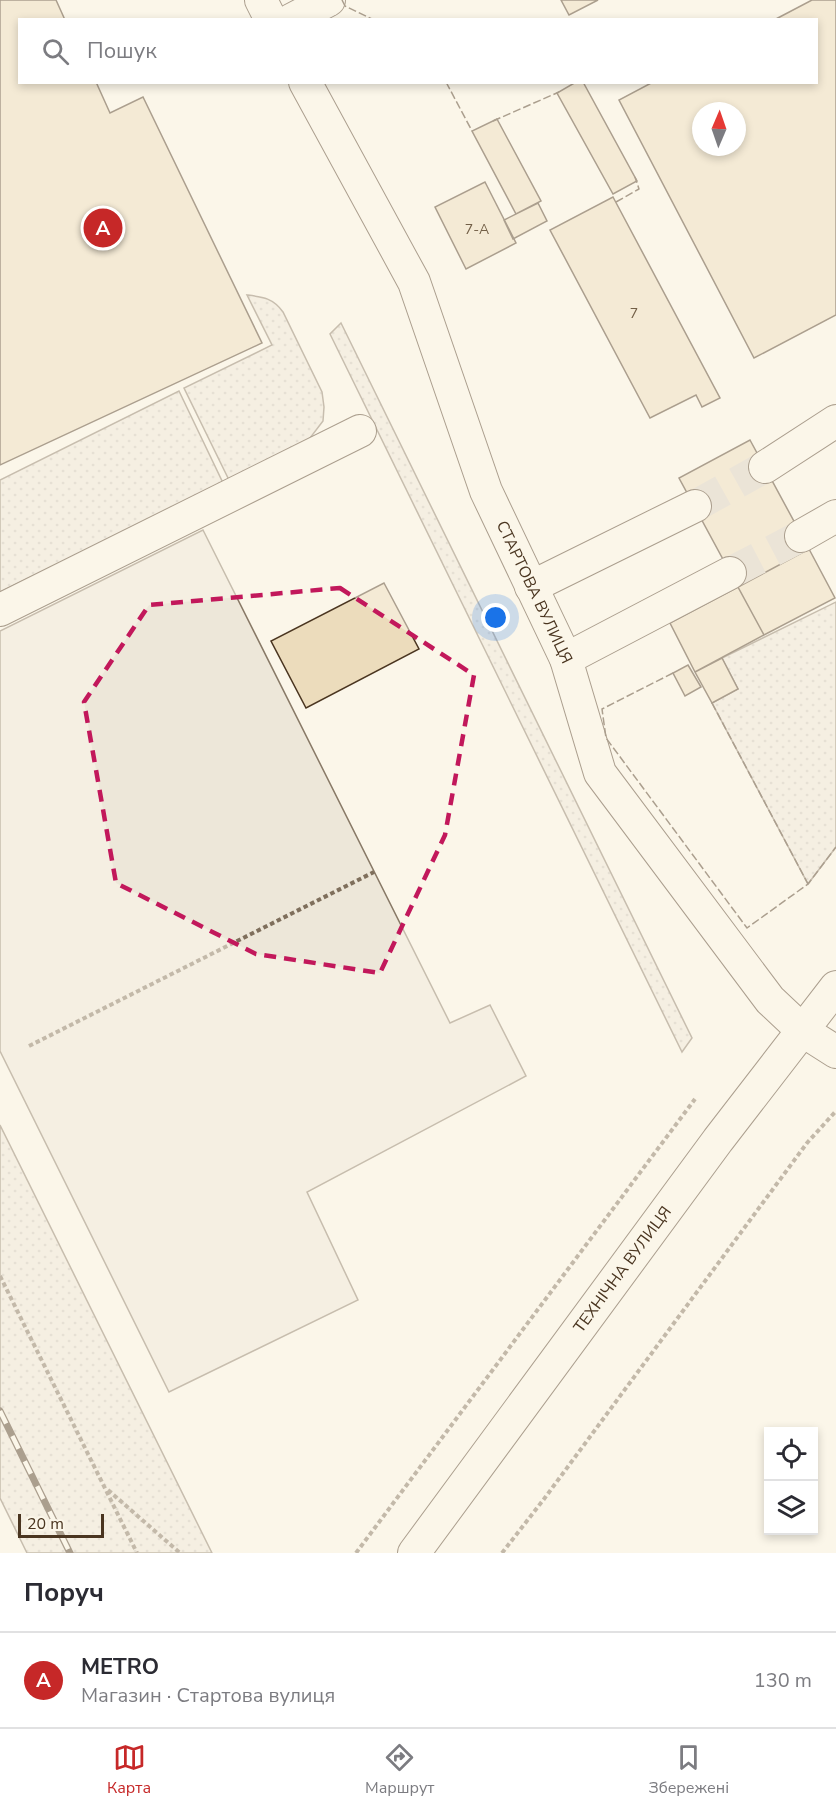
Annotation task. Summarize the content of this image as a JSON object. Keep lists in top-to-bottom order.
{
  "streets": {
    "street": ["СТАРТОВА ВУЛИЦЯ", "ТЕХНІЧНА ВУЛИЦЯ"]
  },
  "crossings": [
    ["СТАРТОВА ВУЛИЦЯ", "ТЕХНІЧНА ВУЛИЦЯ"]
  ],
  "house_numbers": ["7-А", "7"],
  "scale_bar": "20 m",
  "north": "top",
  "page": {
    "search": "Пошук",
    "pins": "A",
    "scale": "20 m",
    "heading": "Поруч",
    "list": [
      {
        "mark": "A",
        "name": "METRO",
        "note": "Магазин · Стартова вулиця",
        "value": "130 m"
      }
    ],
    "nav": ["Карта", "Маршрут", "Збережені"]
  }
}
